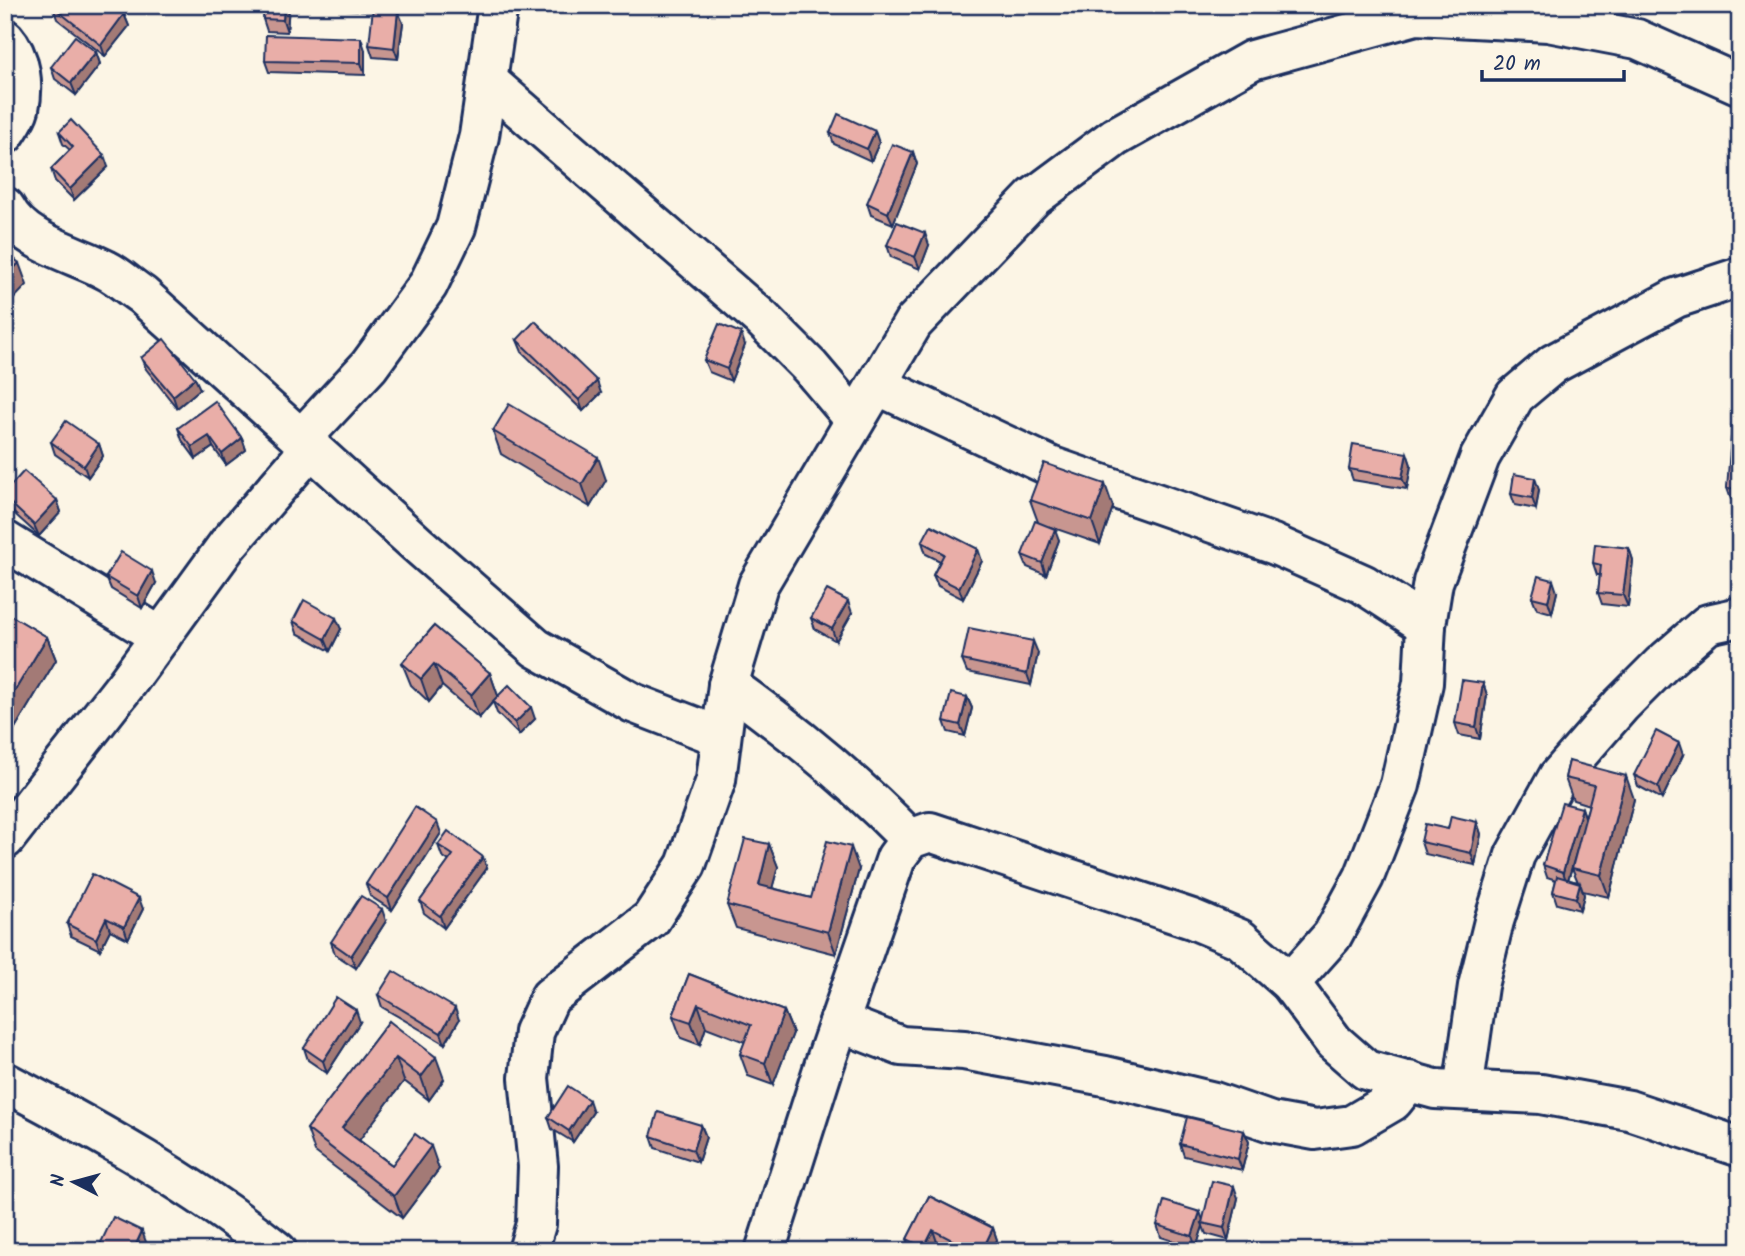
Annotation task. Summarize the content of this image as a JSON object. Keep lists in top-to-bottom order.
{
  "scale_bar": "20 m",
  "north": "left"
}
